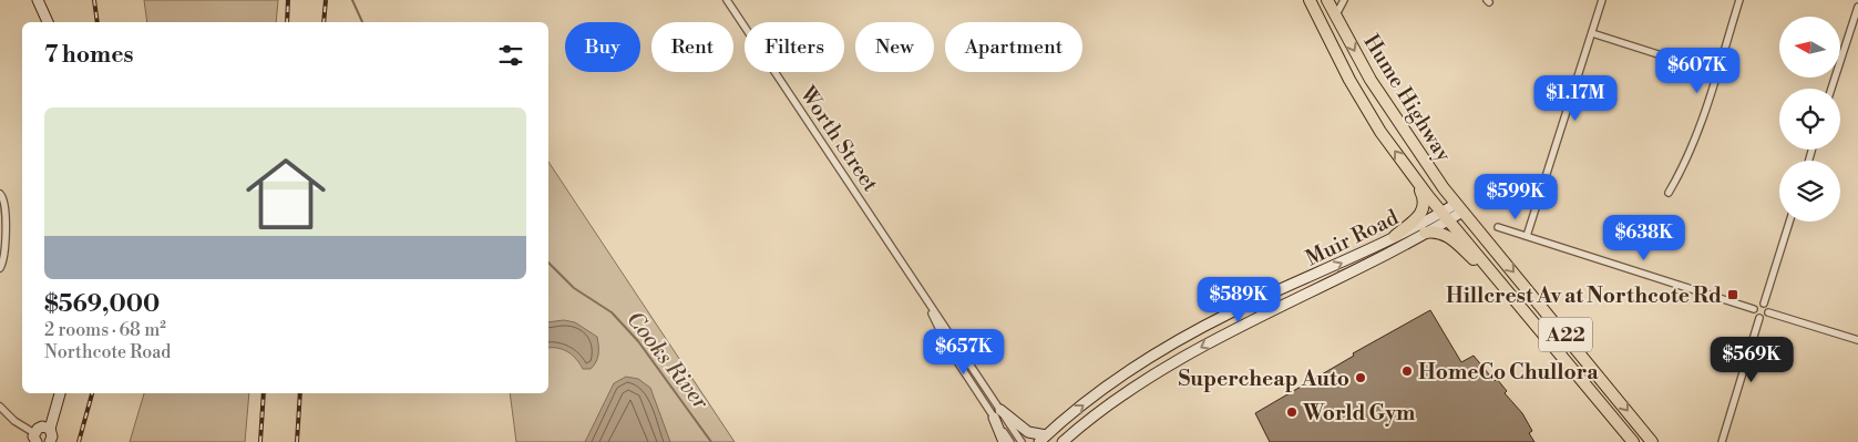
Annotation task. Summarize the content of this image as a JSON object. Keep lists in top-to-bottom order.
{
  "streets": {
    "highway": ["Hume Highway", "A22"],
    "street": ["Worth Street", "Muir Road"]
  },
  "crossings": [
    ["Hume Highway", "Muir Road"]
  ],
  "water": ["Cooks River"],
  "places": {
    "transit": ["Hillcrest Av at Northcote Rd"],
    "other": ["HomeCo Chullora", "Supercheap Auto", "World Gym"]
  },
  "north": "left",
  "page": {
    "chip": [
      "Buy",
      "Rent",
      "Filters",
      "New",
      "Apartment"
    ],
    "heading": "7 homes",
    "price": [
      "$607K",
      "$1.17M",
      "$599K",
      "$638K",
      "$589K",
      "$657K",
      "$569K"
    ],
    "list": [
      {
        "name": "$569,000",
        "note": "2 rooms · 68 m² · Northcote Road"
      }
    ]
  }
}
